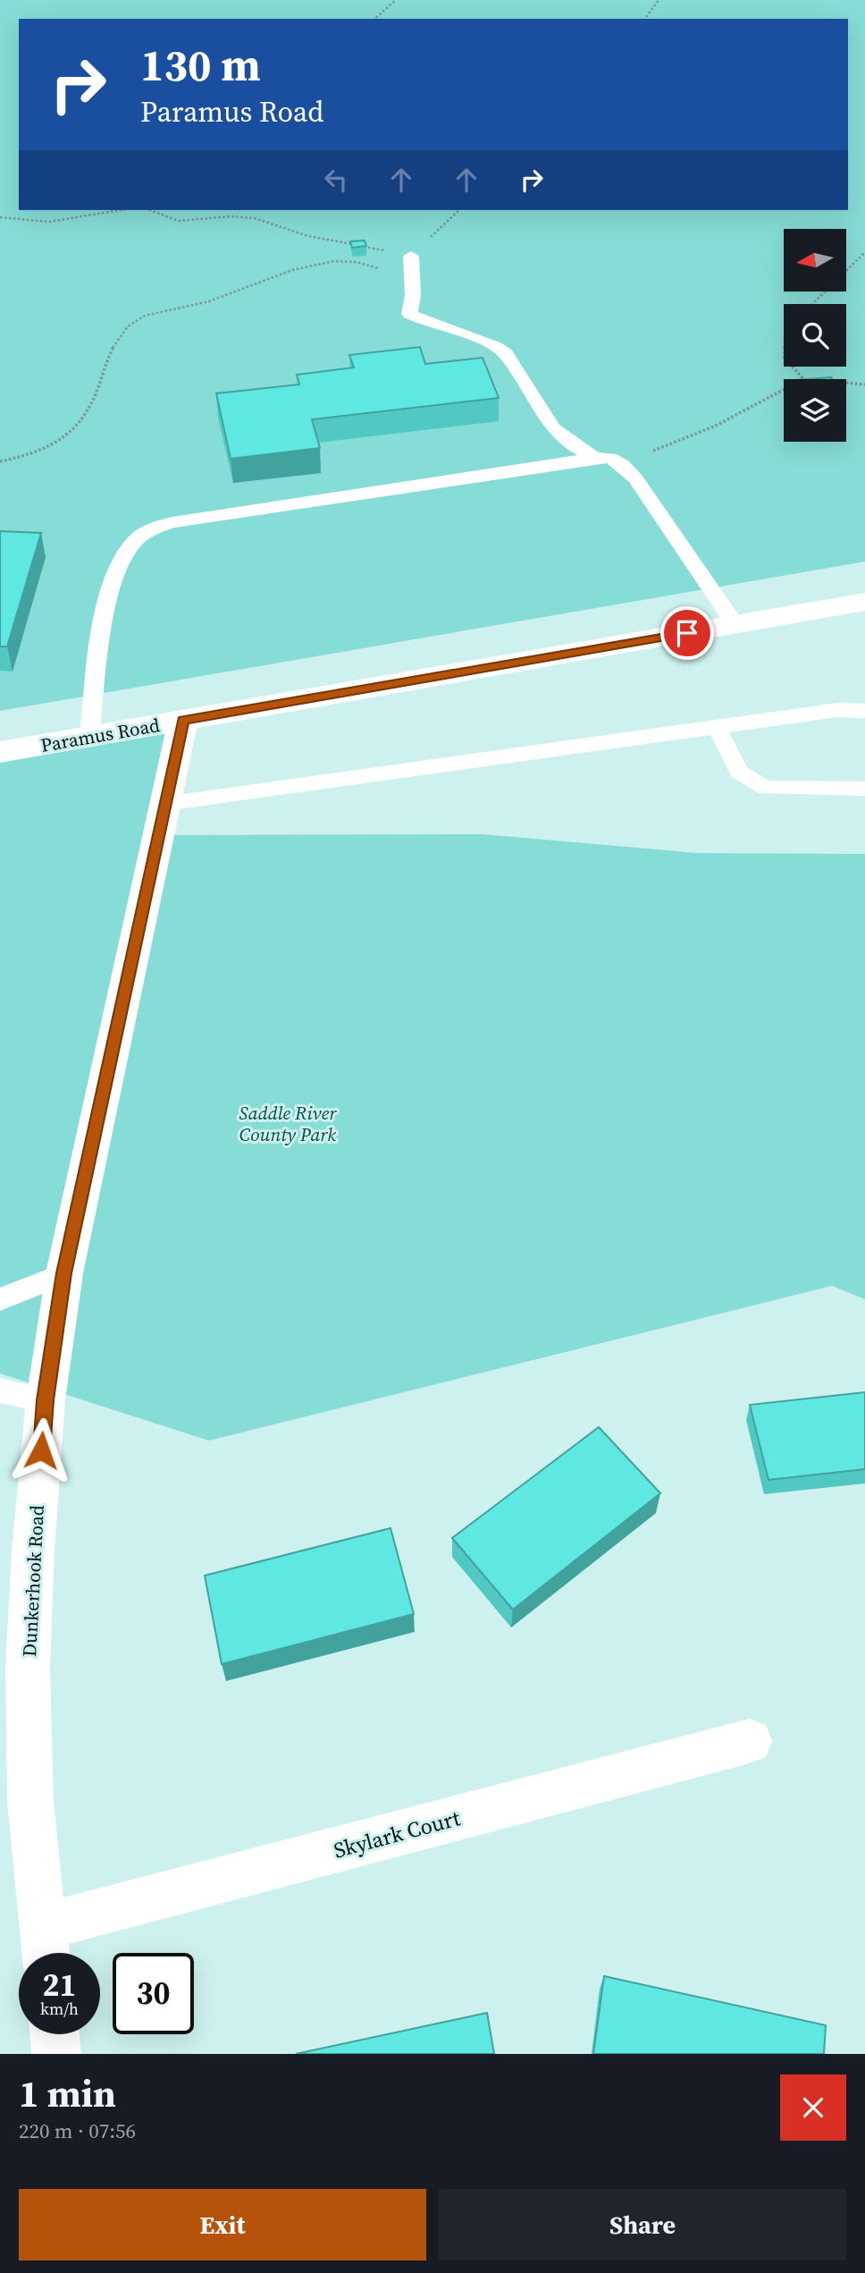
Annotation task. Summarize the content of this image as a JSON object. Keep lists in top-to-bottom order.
{
  "streets": {
    "street": ["Paramus Road", "Dunkerhook Road", "Skylark Court"]
  },
  "crossings": [
    ["Paramus Road", "Dunkerhook Road"],
    ["Dunkerhook Road", "Skylark Court"]
  ],
  "parks": ["Saddle River County Park"],
  "north": "left",
  "page": {
    "turn": ["130 m", "Paramus Road"],
    "speed": "21 km/h",
    "limit": "30",
    "heading": ["1 min", "220 m · 07:56"],
    "buttons": ["Exit", "Share"]
  }
}
